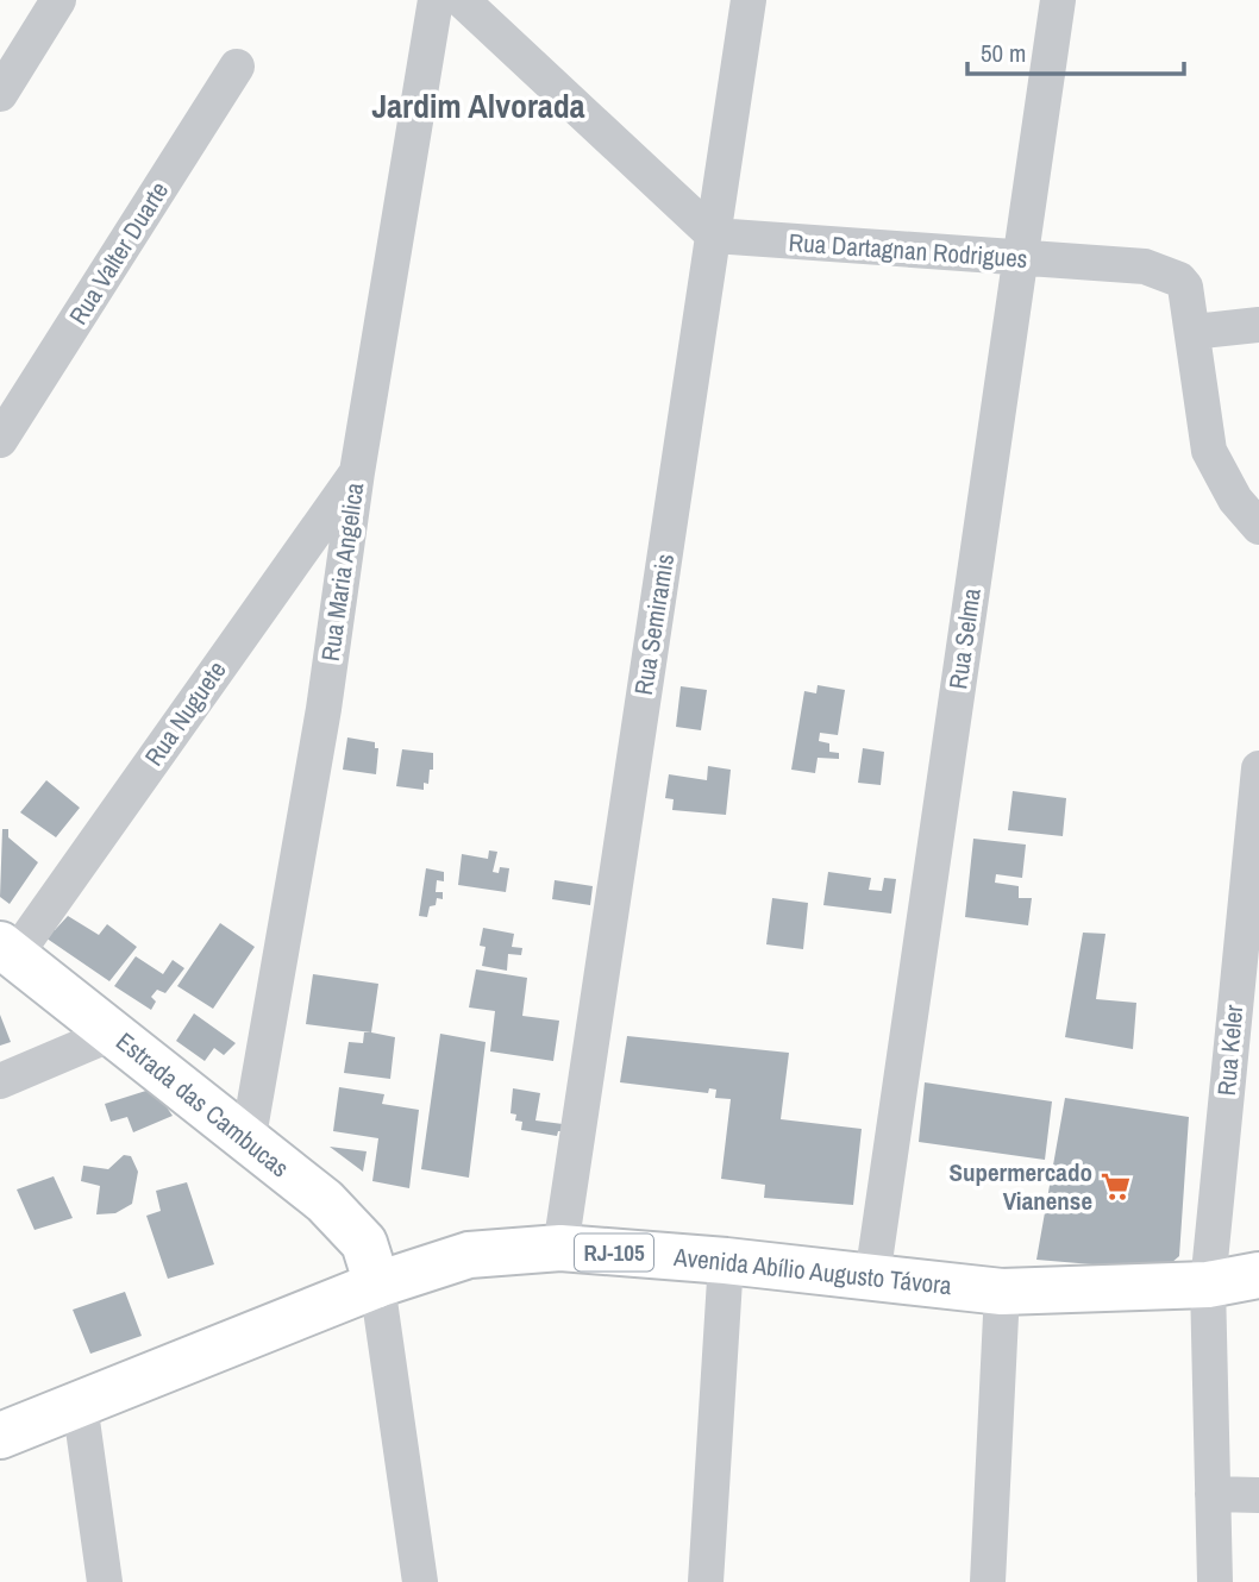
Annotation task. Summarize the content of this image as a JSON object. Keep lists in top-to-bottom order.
{
  "streets": {
    "main road": ["Estrada das Cambucas", "RJ-105", "Avenida Abílio Augusto Távora"],
    "street": [
      "Rua Dartagnan Rodrigues",
      "Rua Valter Duarte",
      "Rua Maria Angelica",
      "Rua Semiramis",
      "Rua Selma",
      "Rua Nuguete",
      "Rua Keler"
    ]
  },
  "crossings": [
    ["Rua Dartagnan Rodrigues", "Rua Semiramis"],
    ["Rua Dartagnan Rodrigues", "Rua Selma"],
    ["Rua Maria Angelica", "Rua Nuguete"],
    ["Rua Maria Angelica", "Estrada das Cambucas"],
    ["Rua Semiramis", "Avenida Abílio Augusto Távora"],
    ["Rua Selma", "Avenida Abílio Augusto Távora"],
    ["Rua Nuguete", "Estrada das Cambucas"],
    ["Rua Keler", "Avenida Abílio Augusto Távora"],
    ["Estrada das Cambucas", "Avenida Abílio Augusto Távora"]
  ],
  "districts": ["Jardim Alvorada"],
  "places": {
    "supermarket": ["Supermercado Vianense"]
  },
  "scale_bar": "50 m"
}
